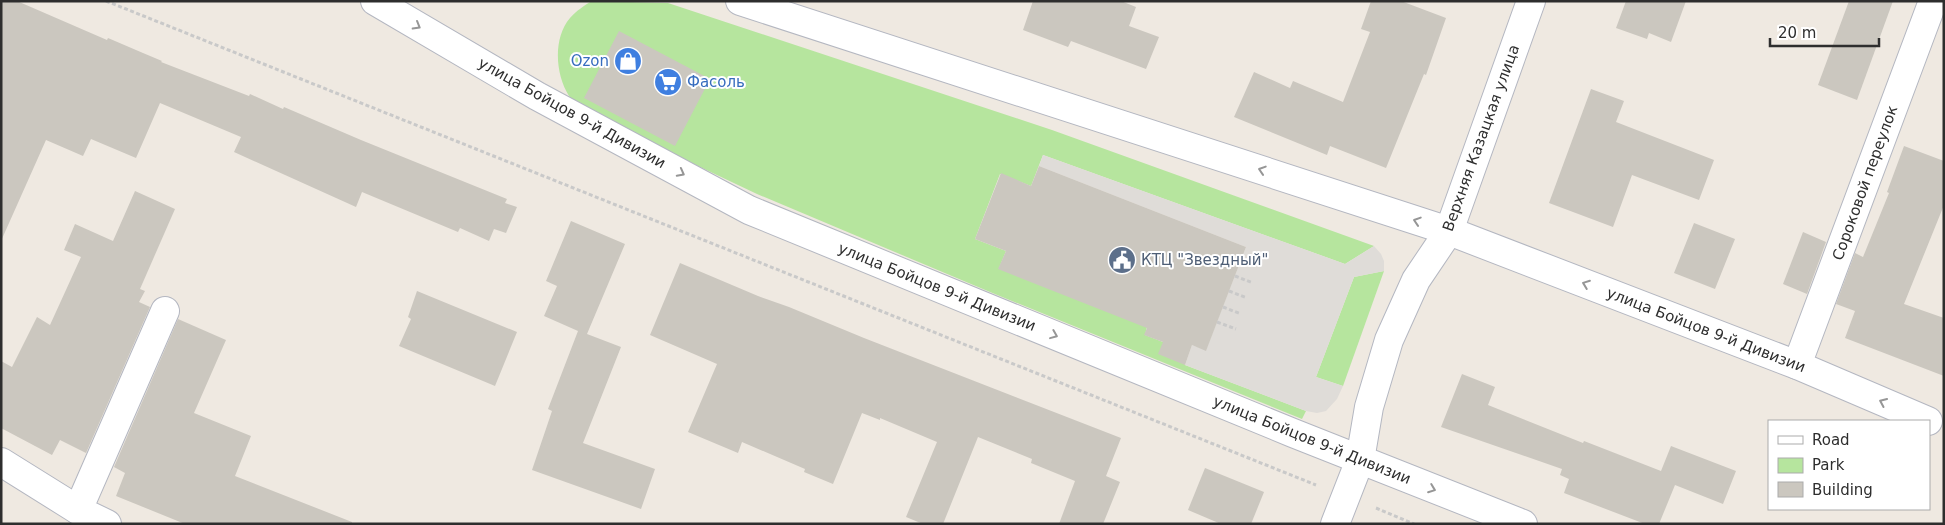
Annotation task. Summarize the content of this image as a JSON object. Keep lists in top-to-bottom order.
{
  "streets": {
    "street": ["улица Бойцов 9-й Дивизии", "Верхняя Казацкая улица", "Сороковой переулок"]
  },
  "crossings": [
    ["улица Бойцов 9-й Дивизии", "Верхняя Казацкая улица"],
    ["улица Бойцов 9-й Дивизии", "Сороковой переулок"]
  ],
  "places": {
    "shop": ["Ozon"],
    "supermarket": ["Фасоль"],
    "public building": ["КТЦ \"Звездный\""]
  },
  "legend": ["Road", "Park", "Building"],
  "scale_bar": "20 m"
}
